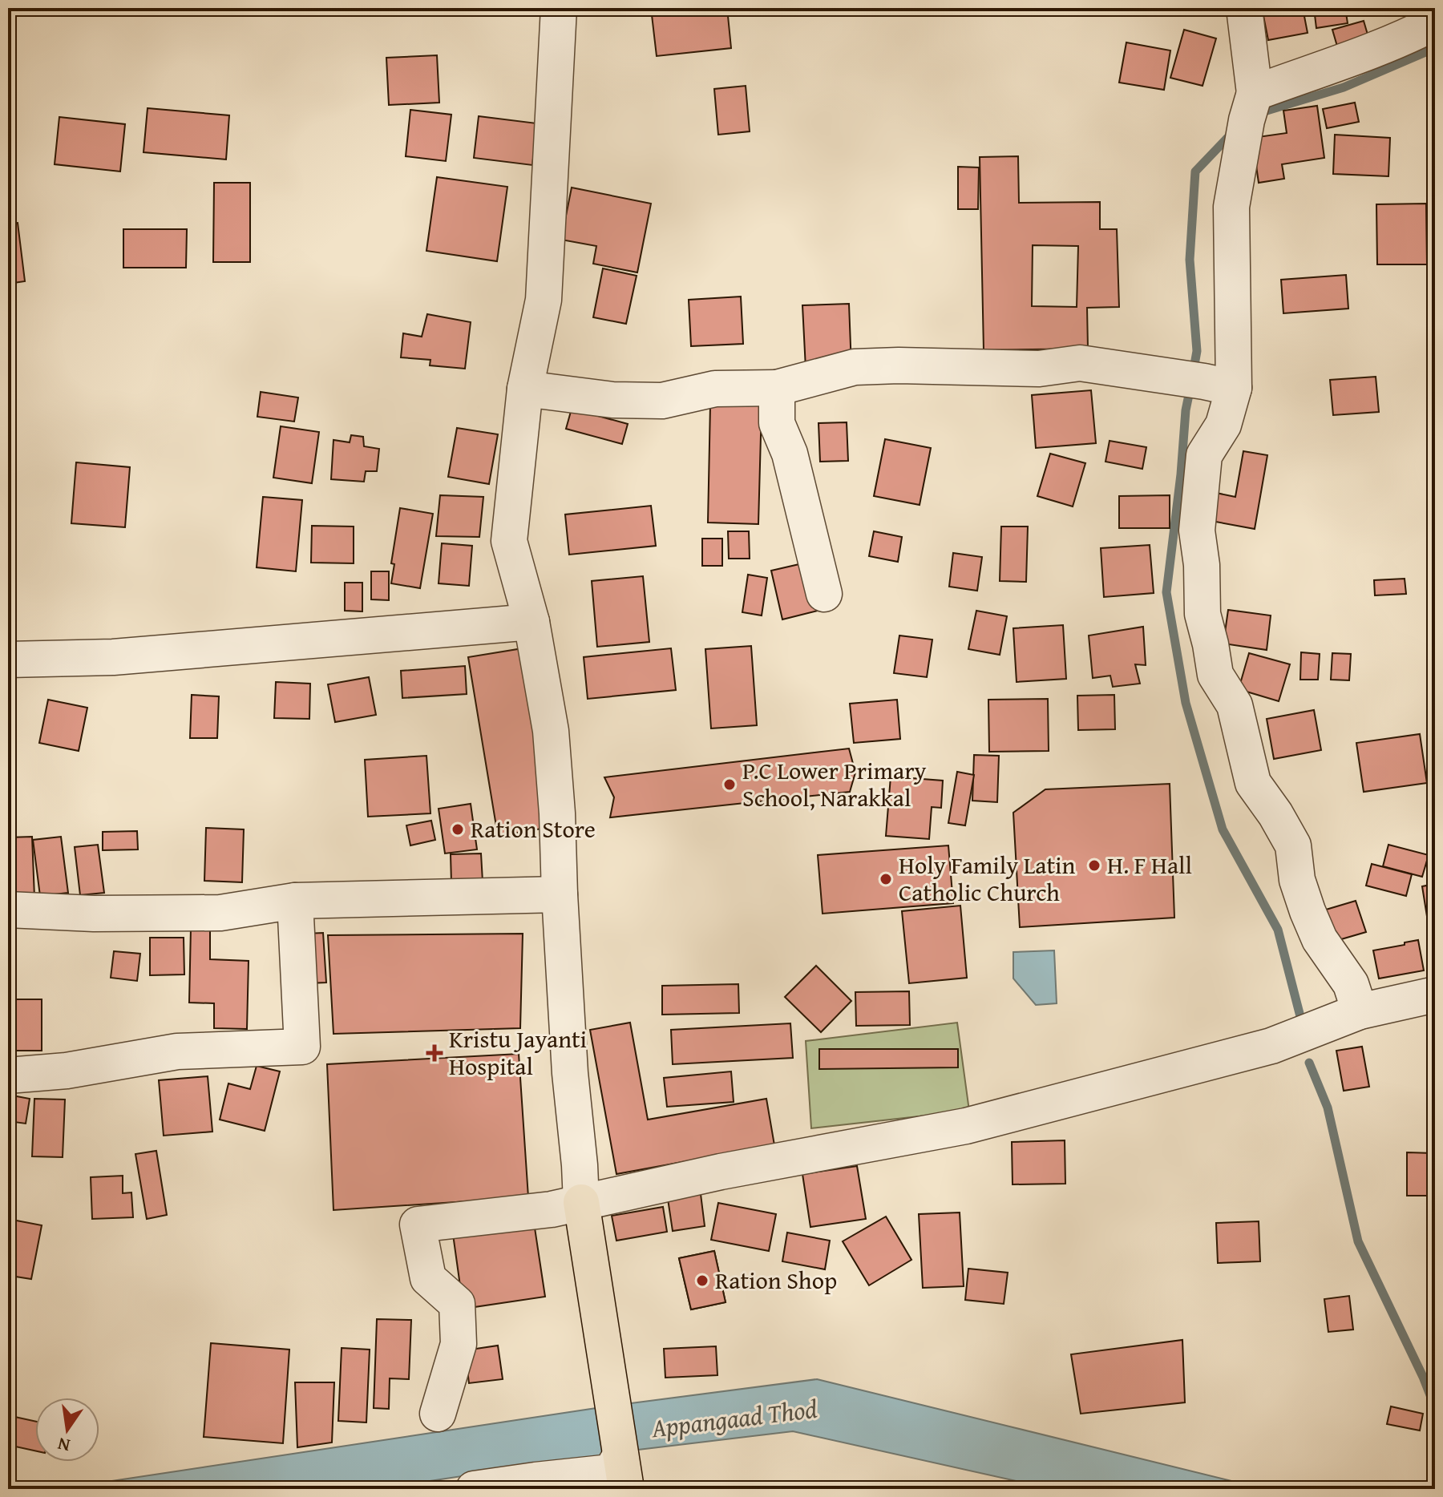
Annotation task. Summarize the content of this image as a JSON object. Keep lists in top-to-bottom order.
{
  "water": ["Appangaad Thod"],
  "places": {
    "other": [
      "P.C Lower Primary School, Narakkal",
      "Ration Store",
      "H. F Hall",
      "Holy Family Latin Catholic Church",
      "Ration Shop"
    ],
    "health": ["Kristu Jayanti Hospital"]
  },
  "north": "bottom"
}
